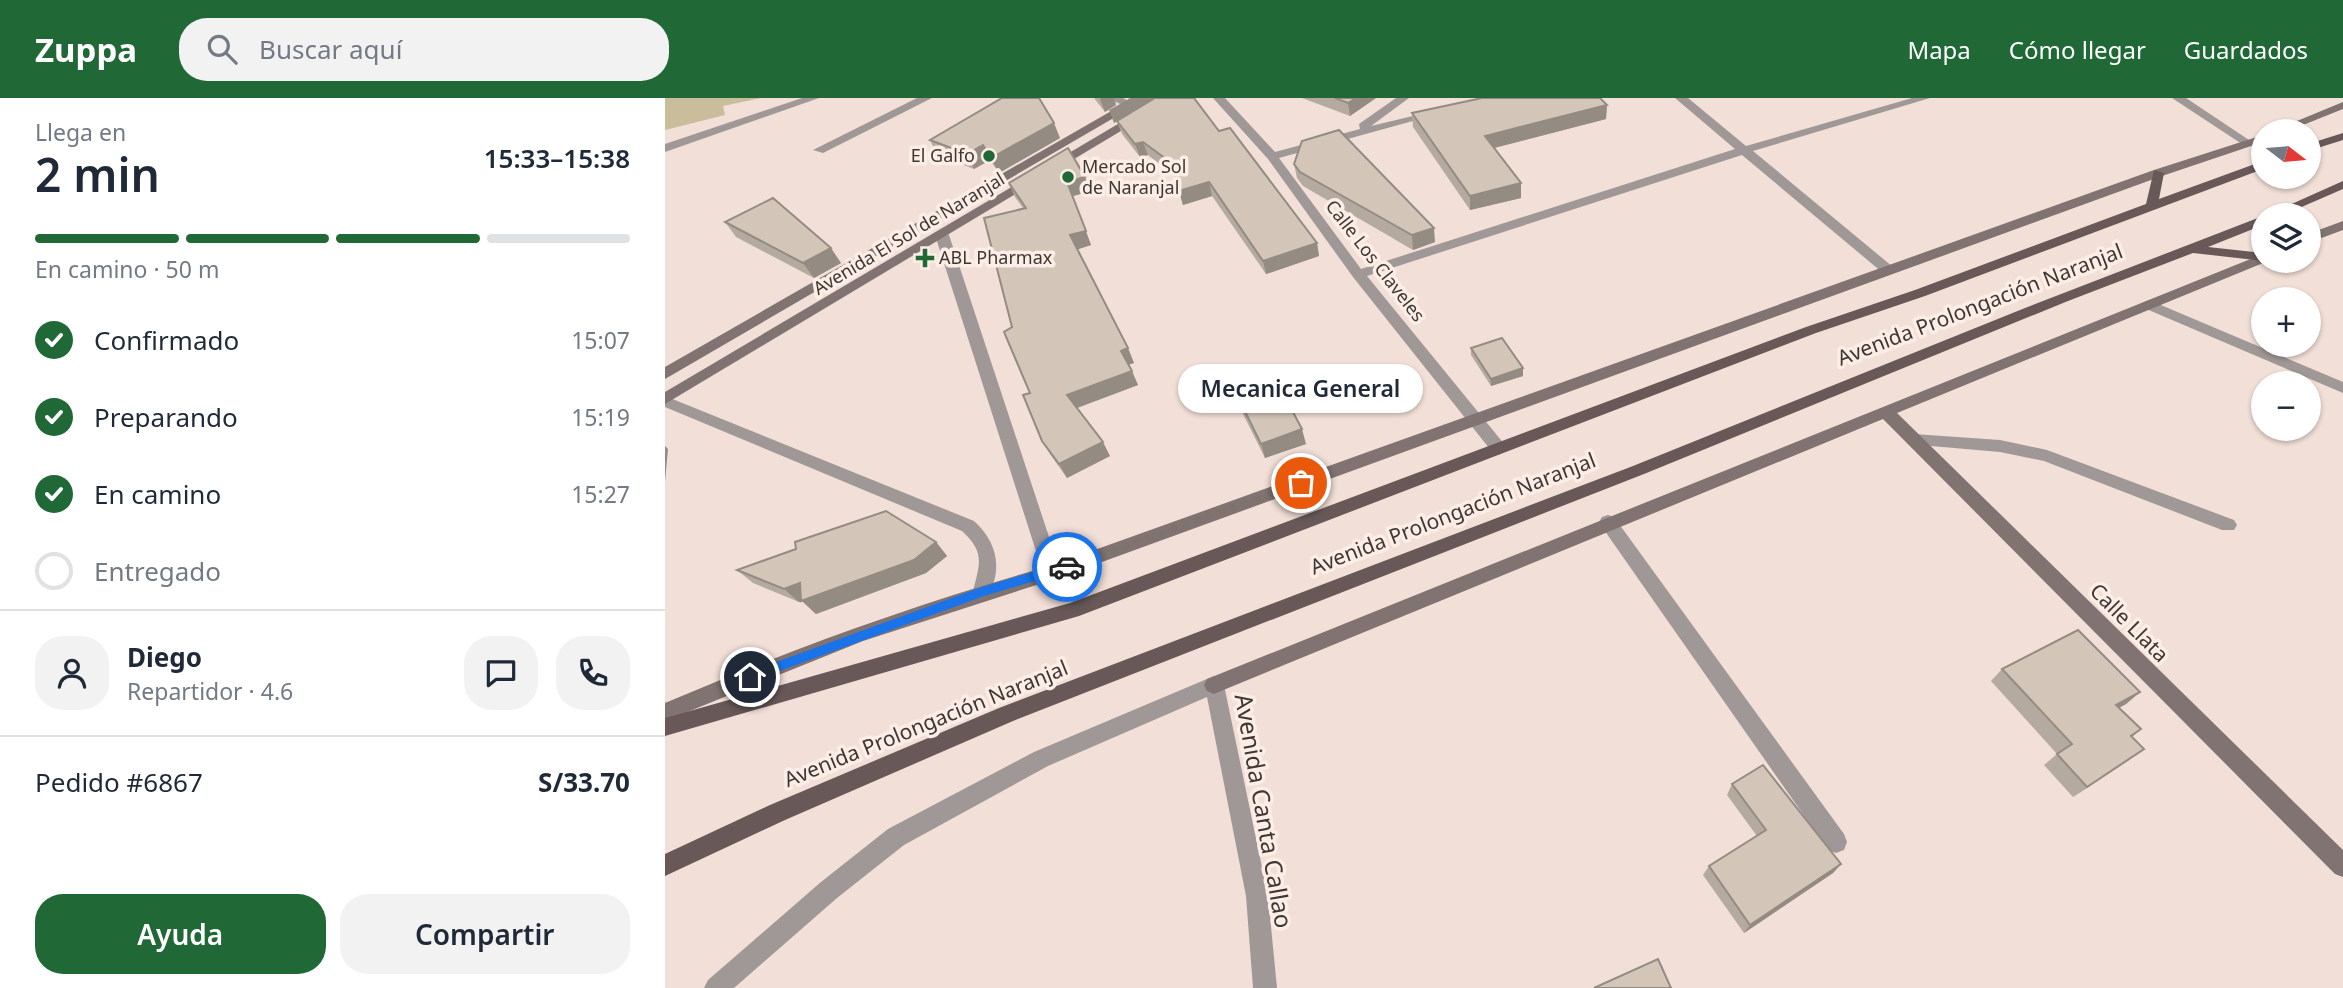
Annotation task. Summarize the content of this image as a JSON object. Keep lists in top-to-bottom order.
{
  "streets": {
    "main road": ["Avenida Prolongación Naranjal"],
    "street": [
      "Avenida El Sol de Naranjal",
      "Calle Los Claveles",
      "Calle Llata",
      "Avenida Canta Callao"
    ]
  },
  "crossings": [
    ["Calle Los Claveles", "Avenida Prolongación Naranjal"]
  ],
  "places": {
    "other": ["El Galfo", "Mercado Sol de Naranjal", "Mecanica General"],
    "health": ["ABL Pharmax"]
  },
  "north": "right",
  "page": {
    "header": "Zuppa",
    "search": "Buscar aquí",
    "nav": ["Mapa", "Cómo llegar", "Guardados"],
    "heading": ["2 min", "Llega en", "15:33–15:38"],
    "panel": [
      "Diego",
      "Repartidor · 4.6",
      "Pedido #6867",
      "S/33.70"
    ],
    "map_buttons": ["+", "−"],
    "bar": "En camino · 50 m",
    "list": [
      ["Confirmado", "15:07"],
      ["Preparando", "15:19"],
      ["En camino", "15:27"],
      "Entregado"
    ],
    "bubble": "Mecanica General",
    "buttons": ["Ayuda", "Compartir"]
  }
}
